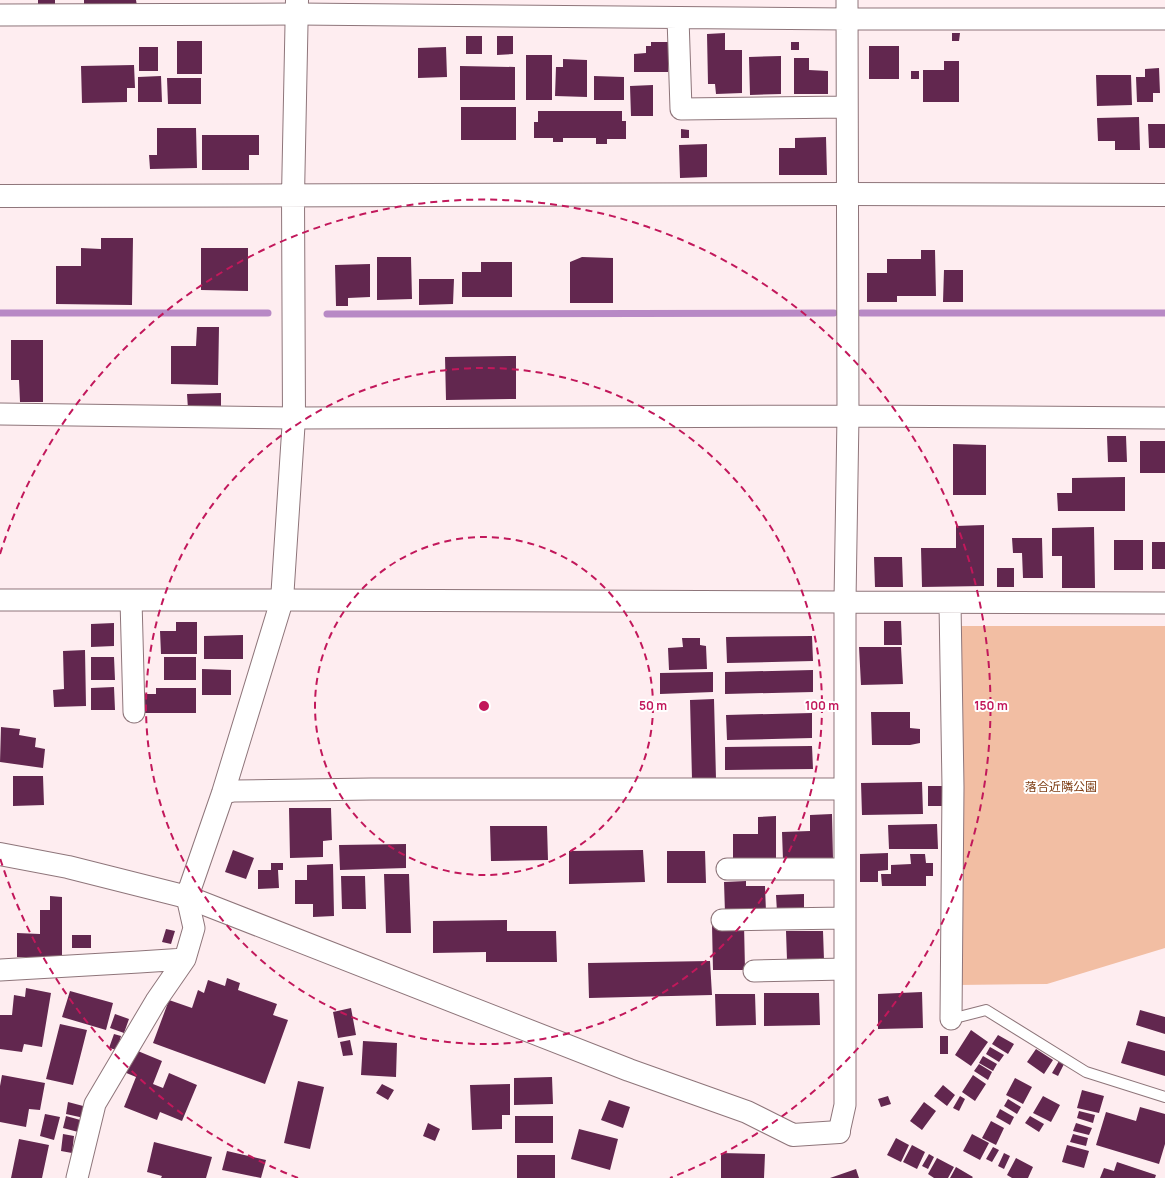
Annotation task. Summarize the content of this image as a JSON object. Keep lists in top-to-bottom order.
{
  "parks": ["落合近隣公園"],
  "rings": ["50 m", "100 m", "150 m"]
}
